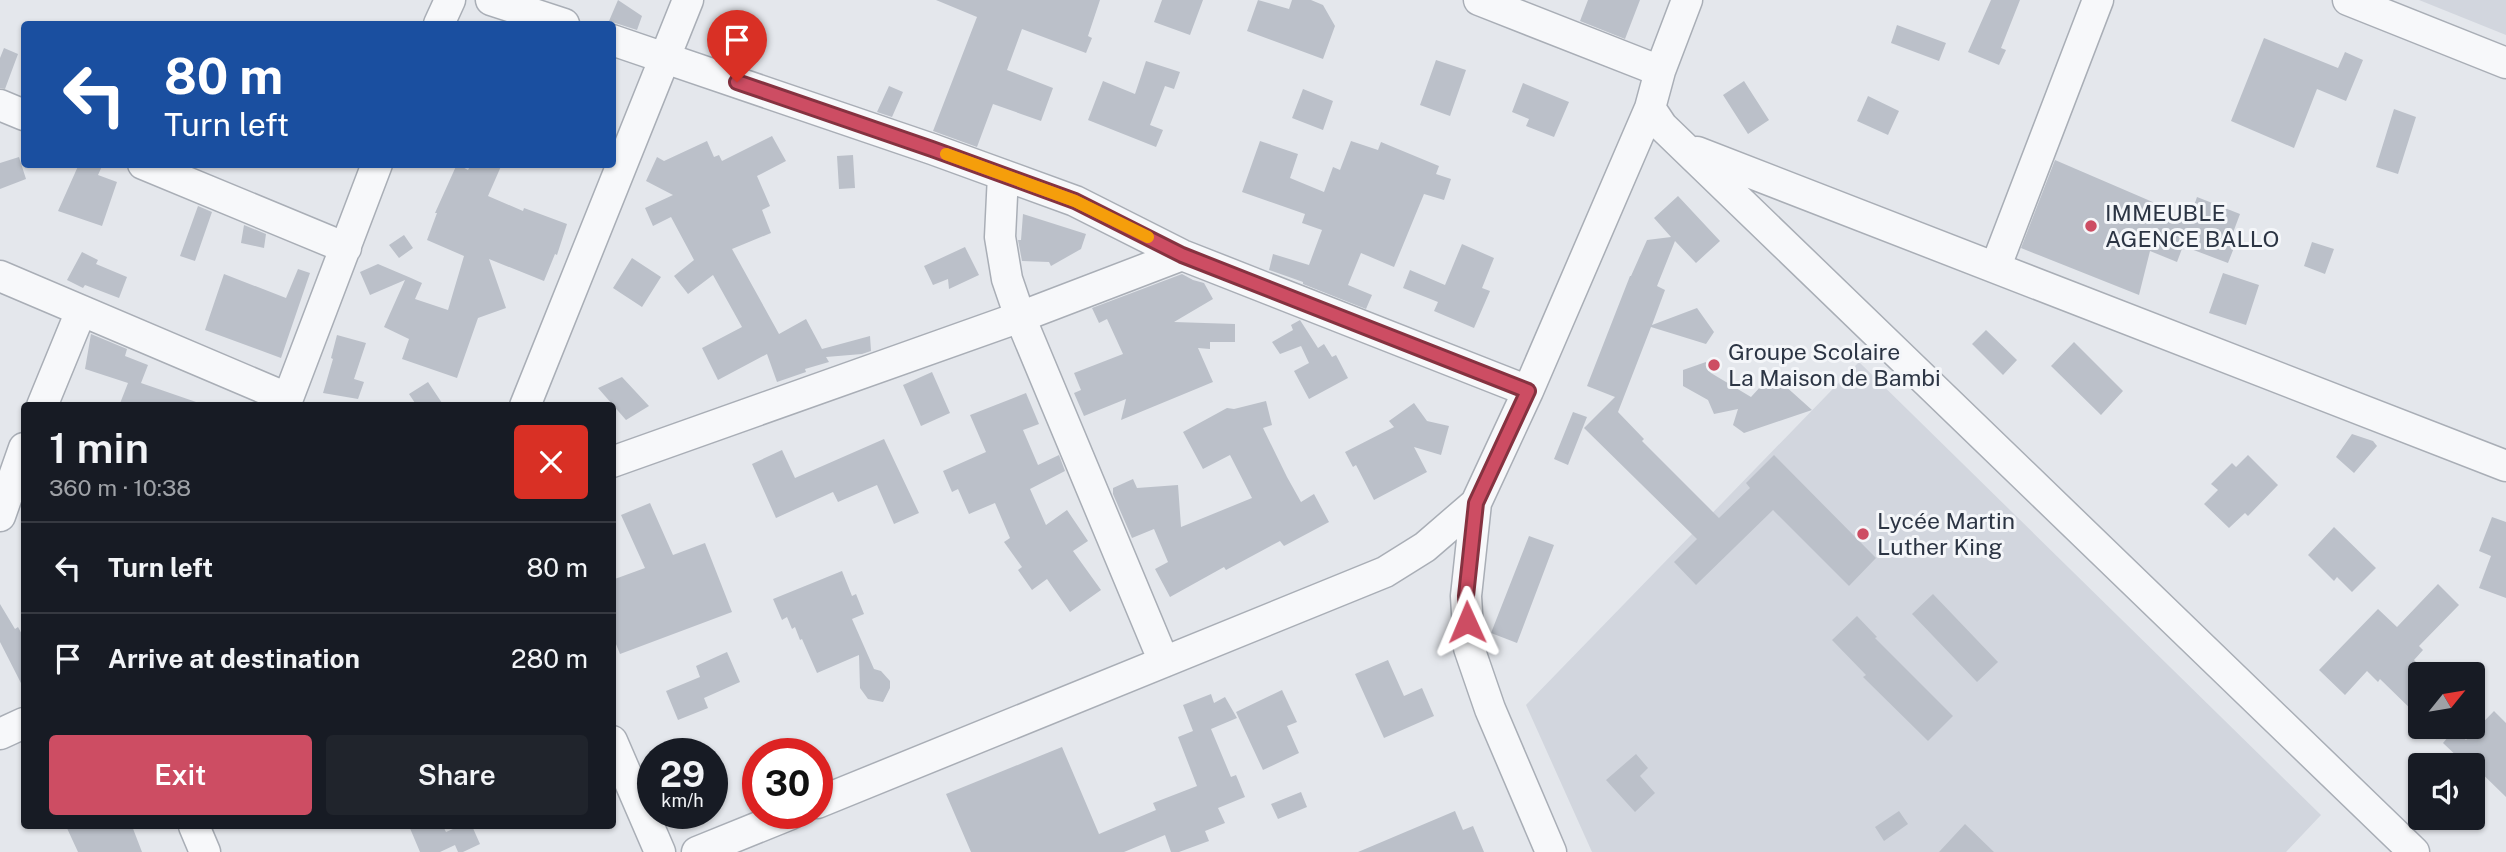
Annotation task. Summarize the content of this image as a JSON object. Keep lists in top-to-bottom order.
{
  "places": ["IMMEUBLE AGENCE BALLO", "Groupe Scolaire La Maison de Bambi", "Lycée Martin Luther King"],
  "north": "top right",
  "page": {
    "turn": ["80 m", "Turn left"],
    "heading": ["1 min", "360 m · 10:38"],
    "list": [
      {
        "name": "Turn left",
        "value": "80 m"
      },
      {
        "name": "Arrive at destination",
        "value": "280 m"
      }
    ],
    "buttons": ["Exit", "Share"],
    "speed": "29 km/h",
    "limit": "30"
  }
}
